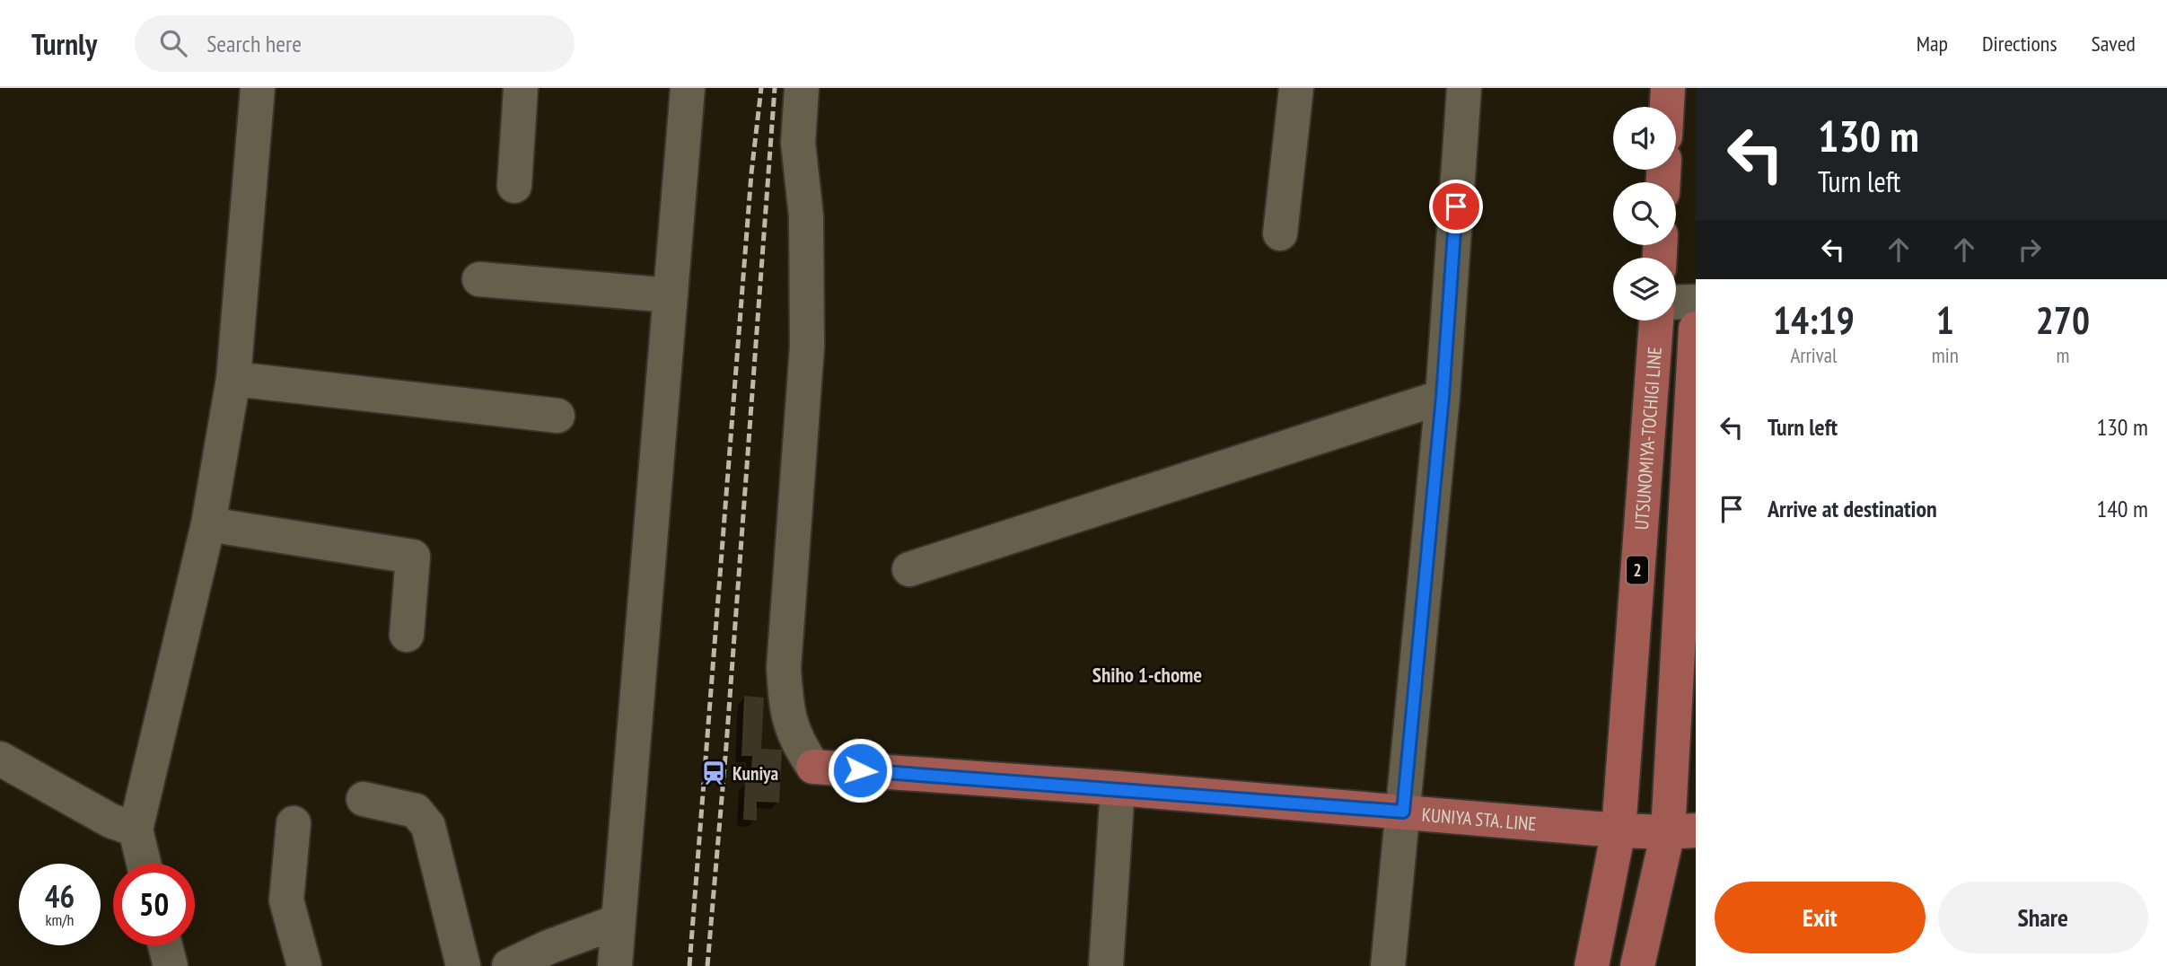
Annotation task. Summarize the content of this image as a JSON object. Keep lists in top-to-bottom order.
{
  "streets": {
    "main road": ["UTSUNOMIYA-TOCHIGI LINE", "2", "KUNIYA STA. LINE"]
  },
  "crossings": [
    ["UTSUNOMIYA-TOCHIGI LINE", "2"],
    ["UTSUNOMIYA-TOCHIGI LINE", "KUNIYA STA. LINE"],
    ["2", "KUNIYA STA. LINE"]
  ],
  "districts": ["Shiho 1-chome"],
  "places": {
    "station": ["Kuniya"]
  },
  "page": {
    "header": "Turnly",
    "search": "Search here",
    "nav": ["Map", "Directions", "Saved"],
    "turn": ["130 m", "Turn left"],
    "eta": [
      "14:19",
      "Arrival",
      "1",
      "min",
      "270",
      "m"
    ],
    "list": [
      {
        "name": "Turn left",
        "value": "130 m"
      },
      {
        "name": "Arrive at destination",
        "value": "140 m"
      }
    ],
    "speed": "46 km/h",
    "limit": "50",
    "buttons": ["Exit", "Share"]
  }
}
